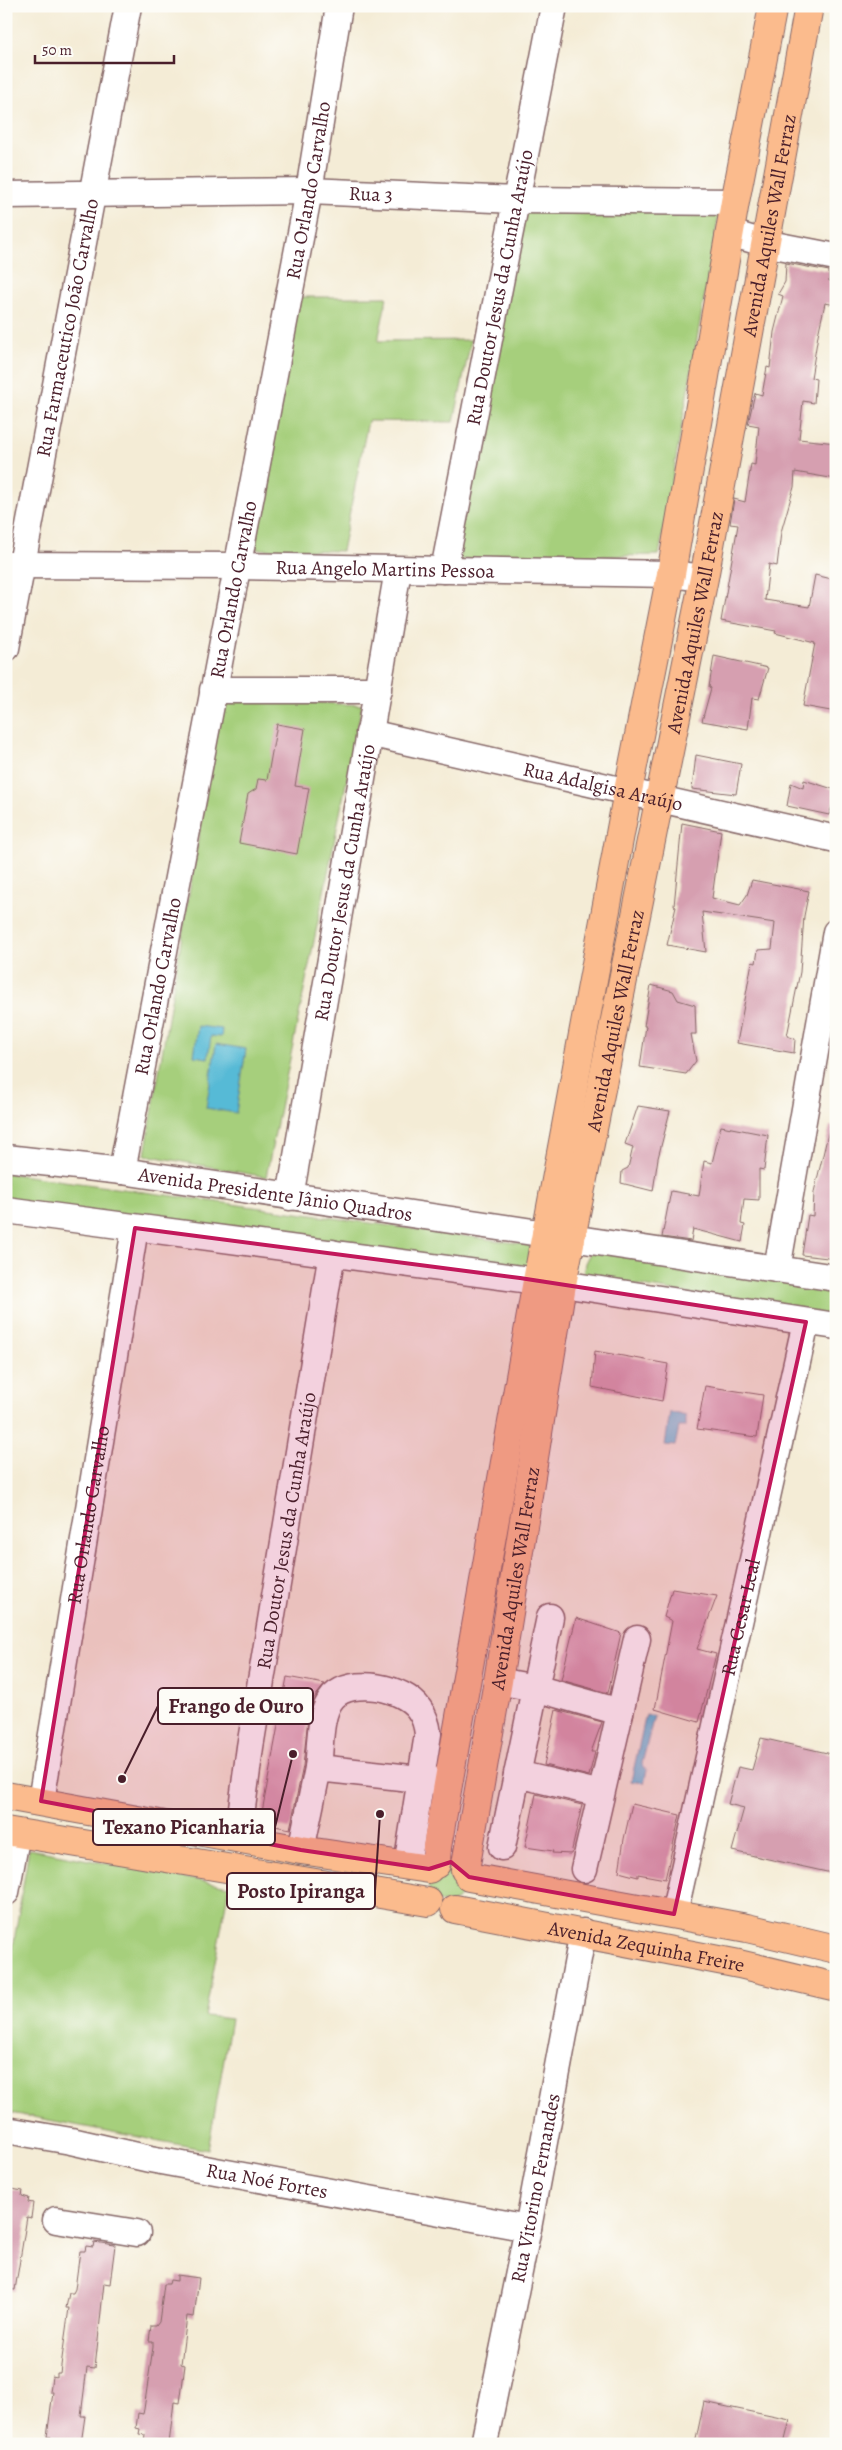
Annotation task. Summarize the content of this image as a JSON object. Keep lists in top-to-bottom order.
{
  "streets": {
    "main road": ["Avenida Aquiles Wall Ferraz", "Avenida Zequinha Freire"],
    "street": [
      "Rua Orlando Carvalho",
      "Rua 3",
      "Rua Doutor Jesus da Cunha Araújo",
      "Rua Farmaceutico João Carvalho",
      "Rua Angelo Martins Pessoa",
      "Rua Adalgisa Araújo",
      "Avenida Presidente Jânio Quadros",
      "Rua Cesar Leal",
      "Rua Noé Fortes",
      "Rua Vitorino Fernandes"
    ]
  },
  "crossings": [
    ["Rua Orlando Carvalho", "Rua 3"],
    ["Rua Orlando Carvalho", "Rua Angelo Martins Pessoa"],
    ["Rua Orlando Carvalho", "Avenida Presidente Jânio Quadros"],
    ["Rua 3", "Avenida Aquiles Wall Ferraz"],
    ["Rua 3", "Rua Doutor Jesus da Cunha Araújo"],
    ["Rua 3", "Rua Farmaceutico João Carvalho"],
    ["Avenida Aquiles Wall Ferraz", "Rua Angelo Martins Pessoa"],
    ["Avenida Aquiles Wall Ferraz", "Rua Adalgisa Araújo"],
    ["Avenida Aquiles Wall Ferraz", "Avenida Presidente Jânio Quadros"],
    ["Avenida Aquiles Wall Ferraz", "Avenida Zequinha Freire"],
    ["Rua Doutor Jesus da Cunha Araújo", "Rua Angelo Martins Pessoa"],
    ["Rua Doutor Jesus da Cunha Araújo", "Rua Adalgisa Araújo"],
    ["Rua Doutor Jesus da Cunha Araújo", "Avenida Presidente Jânio Quadros"],
    ["Rua Farmaceutico João Carvalho", "Rua Angelo Martins Pessoa"],
    ["Rua Cesar Leal", "Avenida Zequinha Freire"],
    ["Avenida Zequinha Freire", "Rua Vitorino Fernandes"],
    ["Rua Noé Fortes", "Rua Vitorino Fernandes"]
  ],
  "places": ["Texano Picanharia", "Frango de Ouro", "Posto Ipiranga"],
  "scale_bar": "50 m"
}
